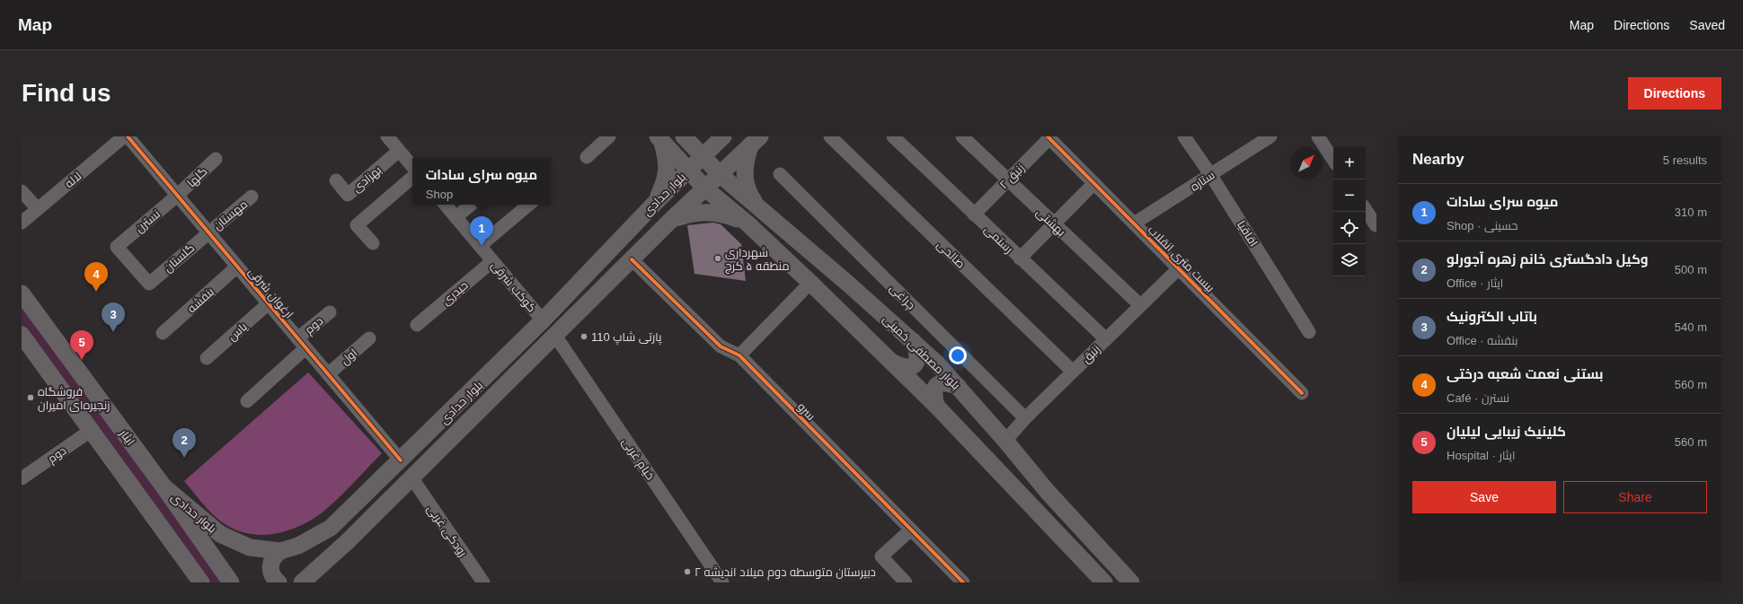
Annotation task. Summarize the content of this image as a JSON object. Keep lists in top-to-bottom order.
{
  "streets": {
    "main road": ["بلوار حدادی", "بلوار مصطفی خمینی", "ایثار"],
    "street": [
      "زنبق ۲",
      "گلها",
      "بهزادی",
      "لاله",
      "ستاره",
      "مهستان",
      "نسترن",
      "بهشتی",
      "اقاقیا",
      "رستمی",
      "صالحی",
      "گلستان",
      "بیست متری انقلاب",
      "کوکب شرقی",
      "ارغوان شرقی",
      "حیدری",
      "چراغی",
      "بنفشه",
      "دوم",
      "یاس",
      "زنبق",
      "اول",
      "سرو",
      "خیام غربی",
      "رودکی غربی"
    ]
  },
  "crossings": [
    ["زنبق ۲", "بهشتی"],
    ["زنبق ۲", "رستمی"],
    ["زنبق ۲", "بیست متری انقلاب"],
    ["گلها", "نسترن"],
    ["گلها", "ارغوان شرقی"],
    ["ستاره", "اقاقیا"],
    ["ستاره", "بیست متری انقلاب"],
    ["بلوار حدادی", "کوکب شرقی"],
    ["بلوار حدادی", "ارغوان شرقی"],
    ["بلوار حدادی", "بلوار مصطفی خمینی"],
    ["بلوار حدادی", "سرو"],
    ["بلوار حدادی", "ایثار"],
    ["بلوار حدادی", "خیام غربی"],
    ["بلوار حدادی", "رودکی غربی"],
    ["مهستان", "گلستان"],
    ["مهستان", "ارغوان شرقی"],
    ["نسترن", "گلستان"],
    ["نسترن", "ارغوان شرقی"],
    ["بهشتی", "زنبق"],
    ["رستمی", "زنبق"],
    ["صالحی", "زنبق"],
    ["گلستان", "ارغوان شرقی"],
    ["بیست متری انقلاب", "زنبق"],
    ["کوکب شرقی", "حیدری"],
    ["ارغوان شرقی", "بنفشه"],
    ["ارغوان شرقی", "دوم"],
    ["ارغوان شرقی", "یاس"],
    ["ارغوان شرقی", "اول"],
    ["چراغی", "زنبق"],
    ["بلوار مصطفی خمینی", "زنبق"]
  ],
  "places": [
    "شهرداری منطقه ۵ کرج",
    "پارتی شاپ 110",
    "فروشگاه زنجیره‌ای امیران",
    "دبیرستان متوسطه دوم میلاد اندیشه ۲"
  ],
  "north": "top right",
  "page": {
    "header": "Map",
    "nav": ["Map", "Directions", "Saved"],
    "buttons": [
      "Directions",
      ["Save", "Share"]
    ],
    "title": "Find us",
    "heading": ["Nearby", "5 results"],
    "map_buttons": ["+", "−"],
    "popup": ["میوه سرای سادات", "Shop"],
    "list": [
      {
        "mark": "1",
        "name": "میوه سرای سادات",
        "note": "Shop · حسینی",
        "value": "310 m"
      },
      {
        "mark": "2",
        "name": "وکیل دادگستری خانم زهره آجورلو",
        "note": "Office · ایثار",
        "value": "500 m"
      },
      {
        "mark": "3",
        "name": "باتاب الکترونیک",
        "note": "Office · بنفشه",
        "value": "540 m"
      },
      {
        "mark": "4",
        "name": "بستنی نعمت شعبه درختی",
        "note": "Café · نسترن",
        "value": "560 m"
      },
      {
        "mark": "5",
        "name": "کلینیک زیبایی لیلیان",
        "note": "Hospital · ایثار",
        "value": "560 m"
      }
    ],
    "pins": [
      "1",
      "4",
      "3",
      "5",
      "2"
    ]
  }
}
